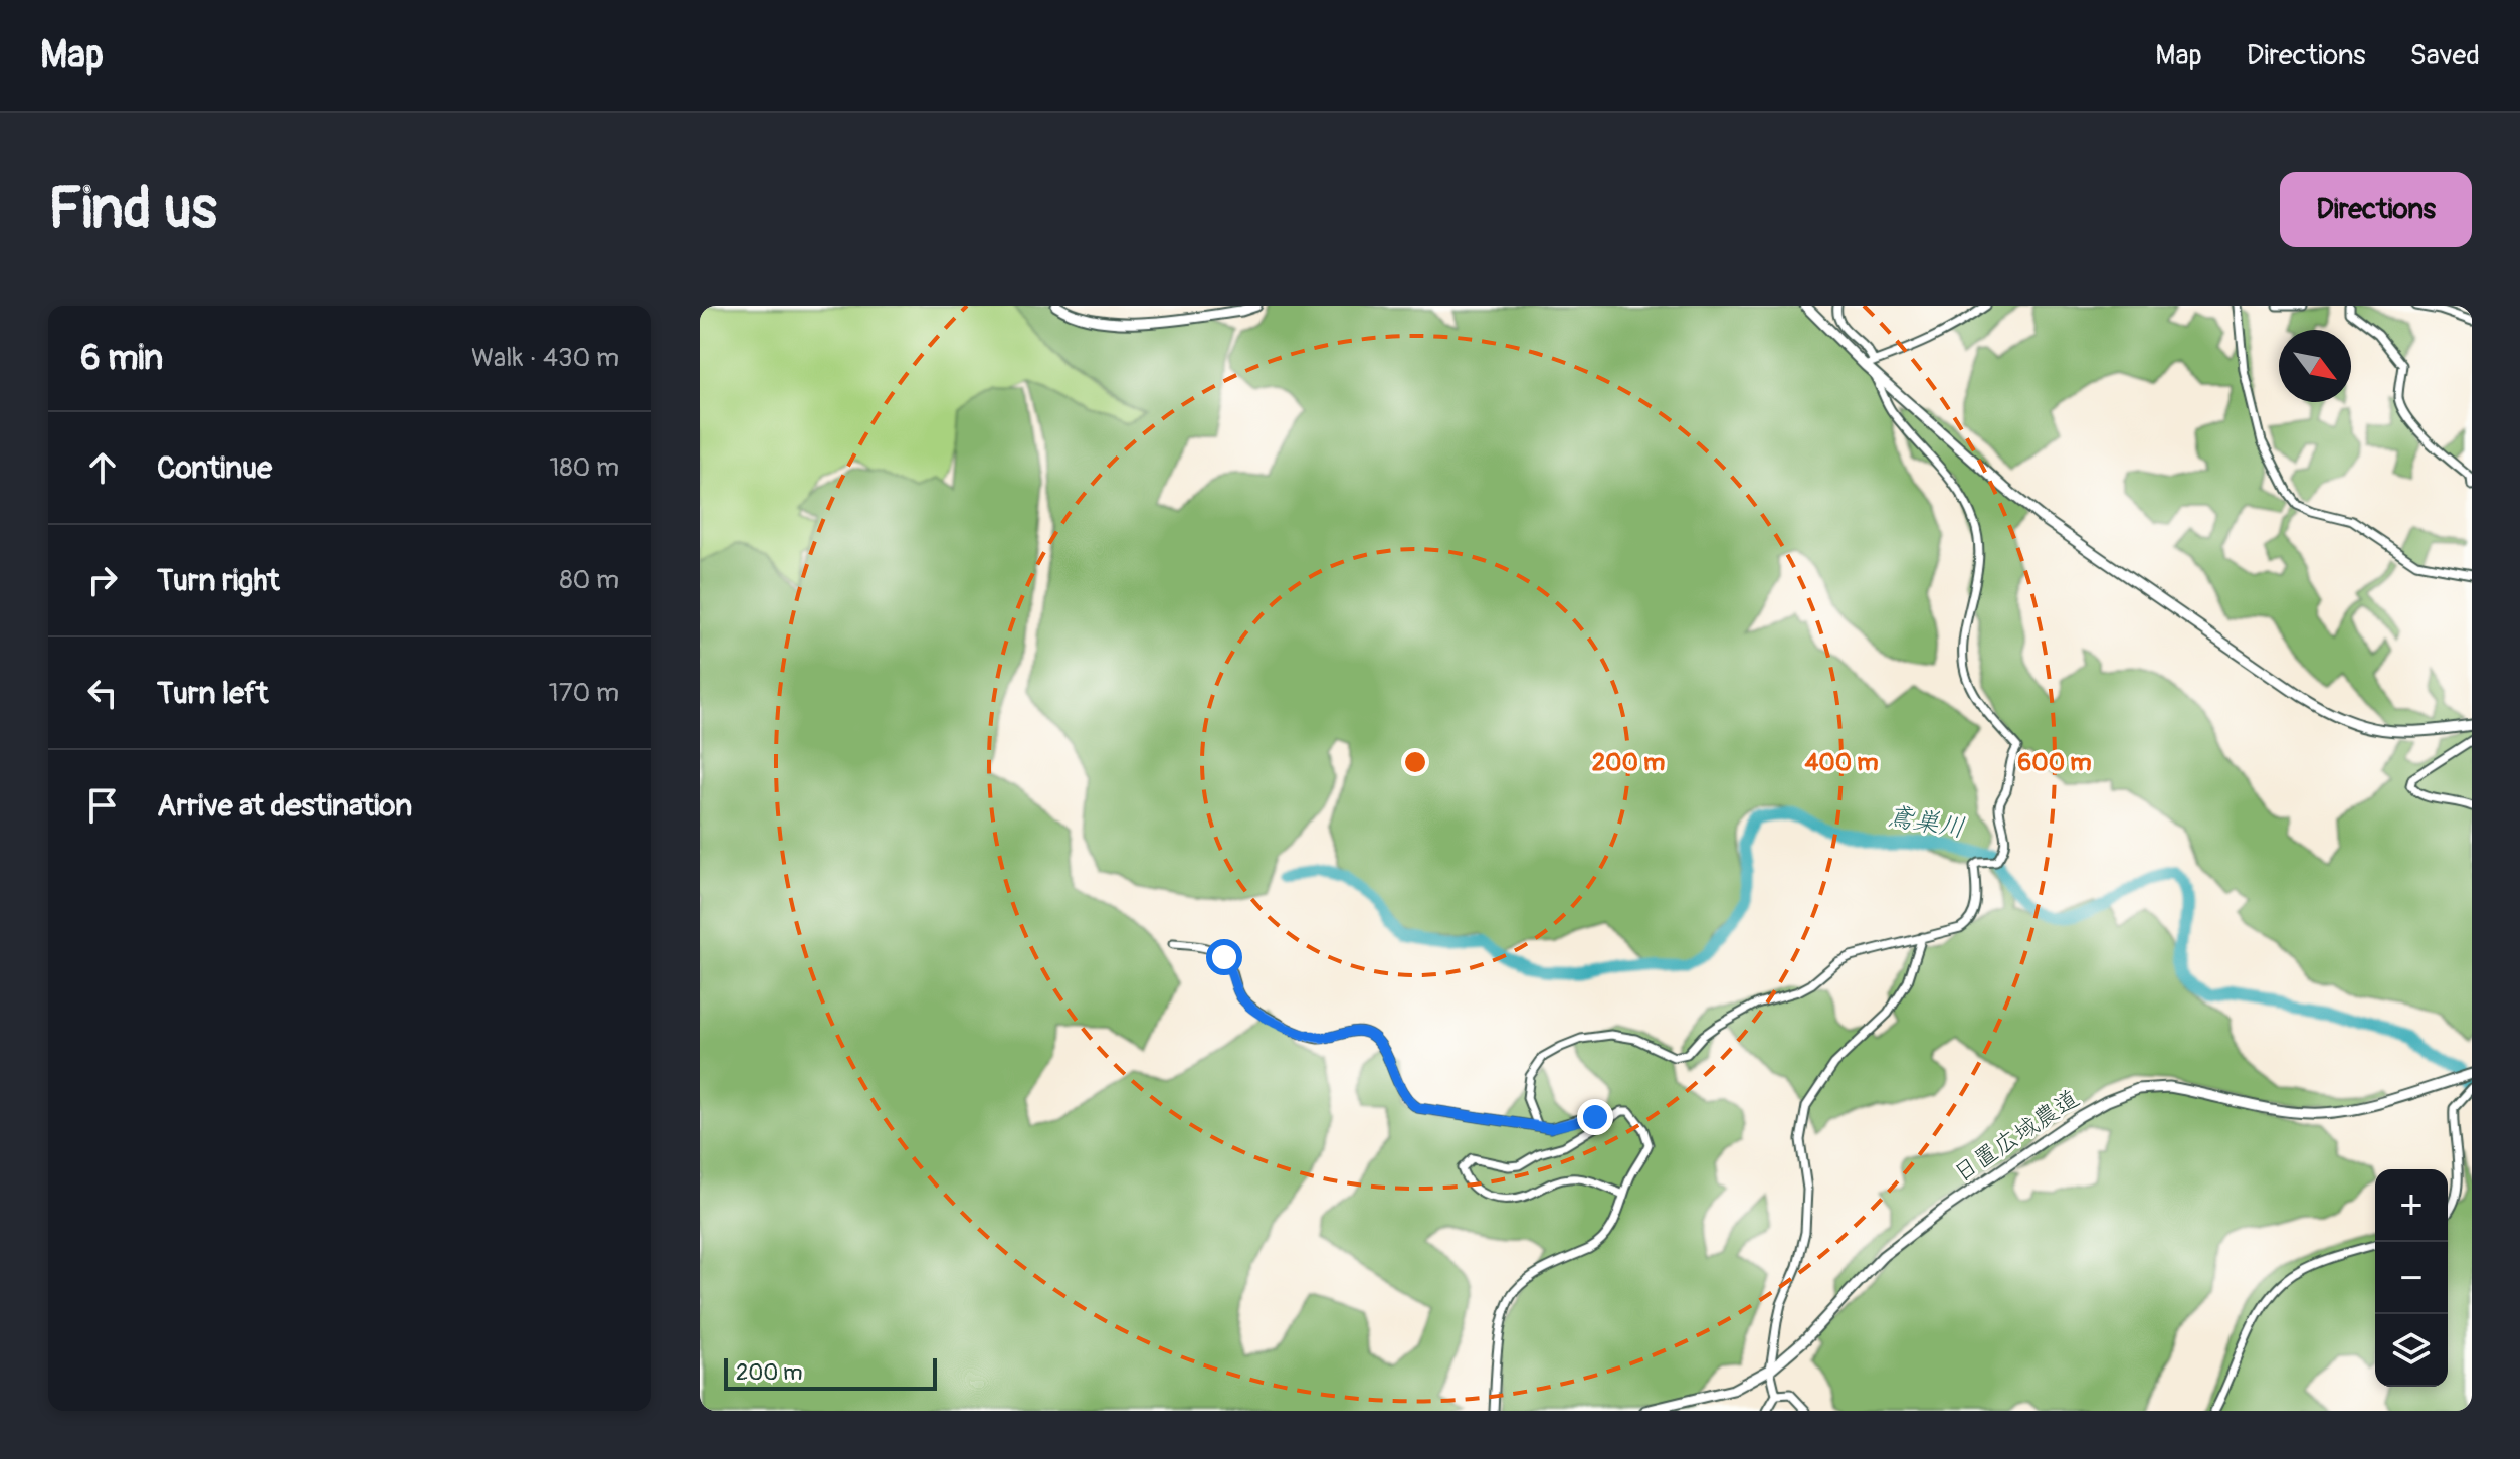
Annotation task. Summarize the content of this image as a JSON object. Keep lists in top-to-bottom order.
{
  "streets": {
    "street": ["日置広域農道"]
  },
  "water": ["鳶巣川"],
  "scale_bar": "200 m",
  "north": "bottom right",
  "page": {
    "header": "Map",
    "nav": ["Map", "Directions", "Saved"],
    "buttons": "Directions",
    "title": "Find us",
    "heading": ["6 min", "Walk · 430 m"],
    "list": [
      ["Continue", "180 m"],
      ["Turn right", "80 m"],
      ["Turn left", "170 m"],
      "Arrive at destination"
    ],
    "map_buttons": ["+", "−"],
    "scale": "200 m"
  },
  "rings": ["200 m", "400 m", "600 m"]
}
